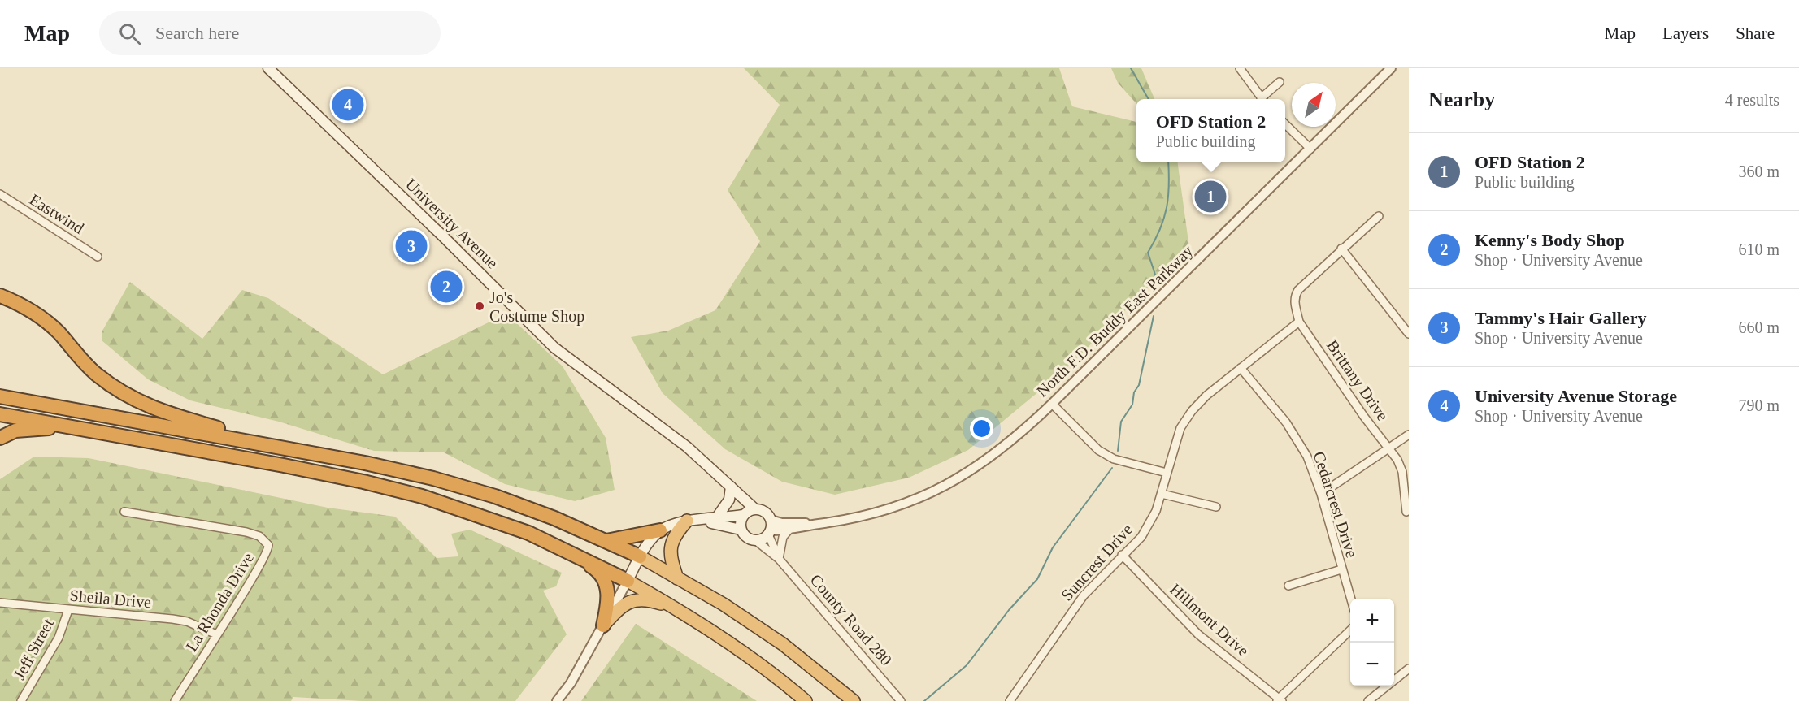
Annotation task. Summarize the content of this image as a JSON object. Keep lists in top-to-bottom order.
{
  "streets": {
    "main road": ["University Avenue"],
    "street": [
      "Eastwind",
      "North F.D. Buddy East Parkway",
      "Brittany Drive",
      "Cedarcrest Drive",
      "Suncrest Drive",
      "Sheila Drive",
      "La Rhonda Drive",
      "County Road 280",
      "Hillmont Drive",
      "Jeff Street"
    ]
  },
  "crossings": [
    ["Brittany Drive", "Suncrest Drive"],
    ["Cedarcrest Drive", "Suncrest Drive"],
    ["Suncrest Drive", "Hillmont Drive"],
    ["Sheila Drive", "La Rhonda Drive"],
    ["Sheila Drive", "Jeff Street"]
  ],
  "places": ["Jo's Costume Shop"],
  "north": "top right",
  "page": {
    "header": "Map",
    "search": "Search here",
    "nav": ["Map", "Layers", "Share"],
    "heading": ["Nearby", "4 results"],
    "pins": [
      "4",
      "1",
      "3",
      "2"
    ],
    "popup": ["OFD Station 2", "Public building"],
    "list": [
      {
        "mark": "1",
        "name": "OFD Station 2",
        "note": "Public building",
        "value": "360 m"
      },
      {
        "mark": "2",
        "name": "Kenny's Body Shop",
        "note": "Shop · University Avenue",
        "value": "610 m"
      },
      {
        "mark": "3",
        "name": "Tammy's Hair Gallery",
        "note": "Shop · University Avenue",
        "value": "660 m"
      },
      {
        "mark": "4",
        "name": "University Avenue Storage",
        "note": "Shop · University Avenue",
        "value": "790 m"
      }
    ],
    "map_buttons": ["+", "−"]
  }
}
